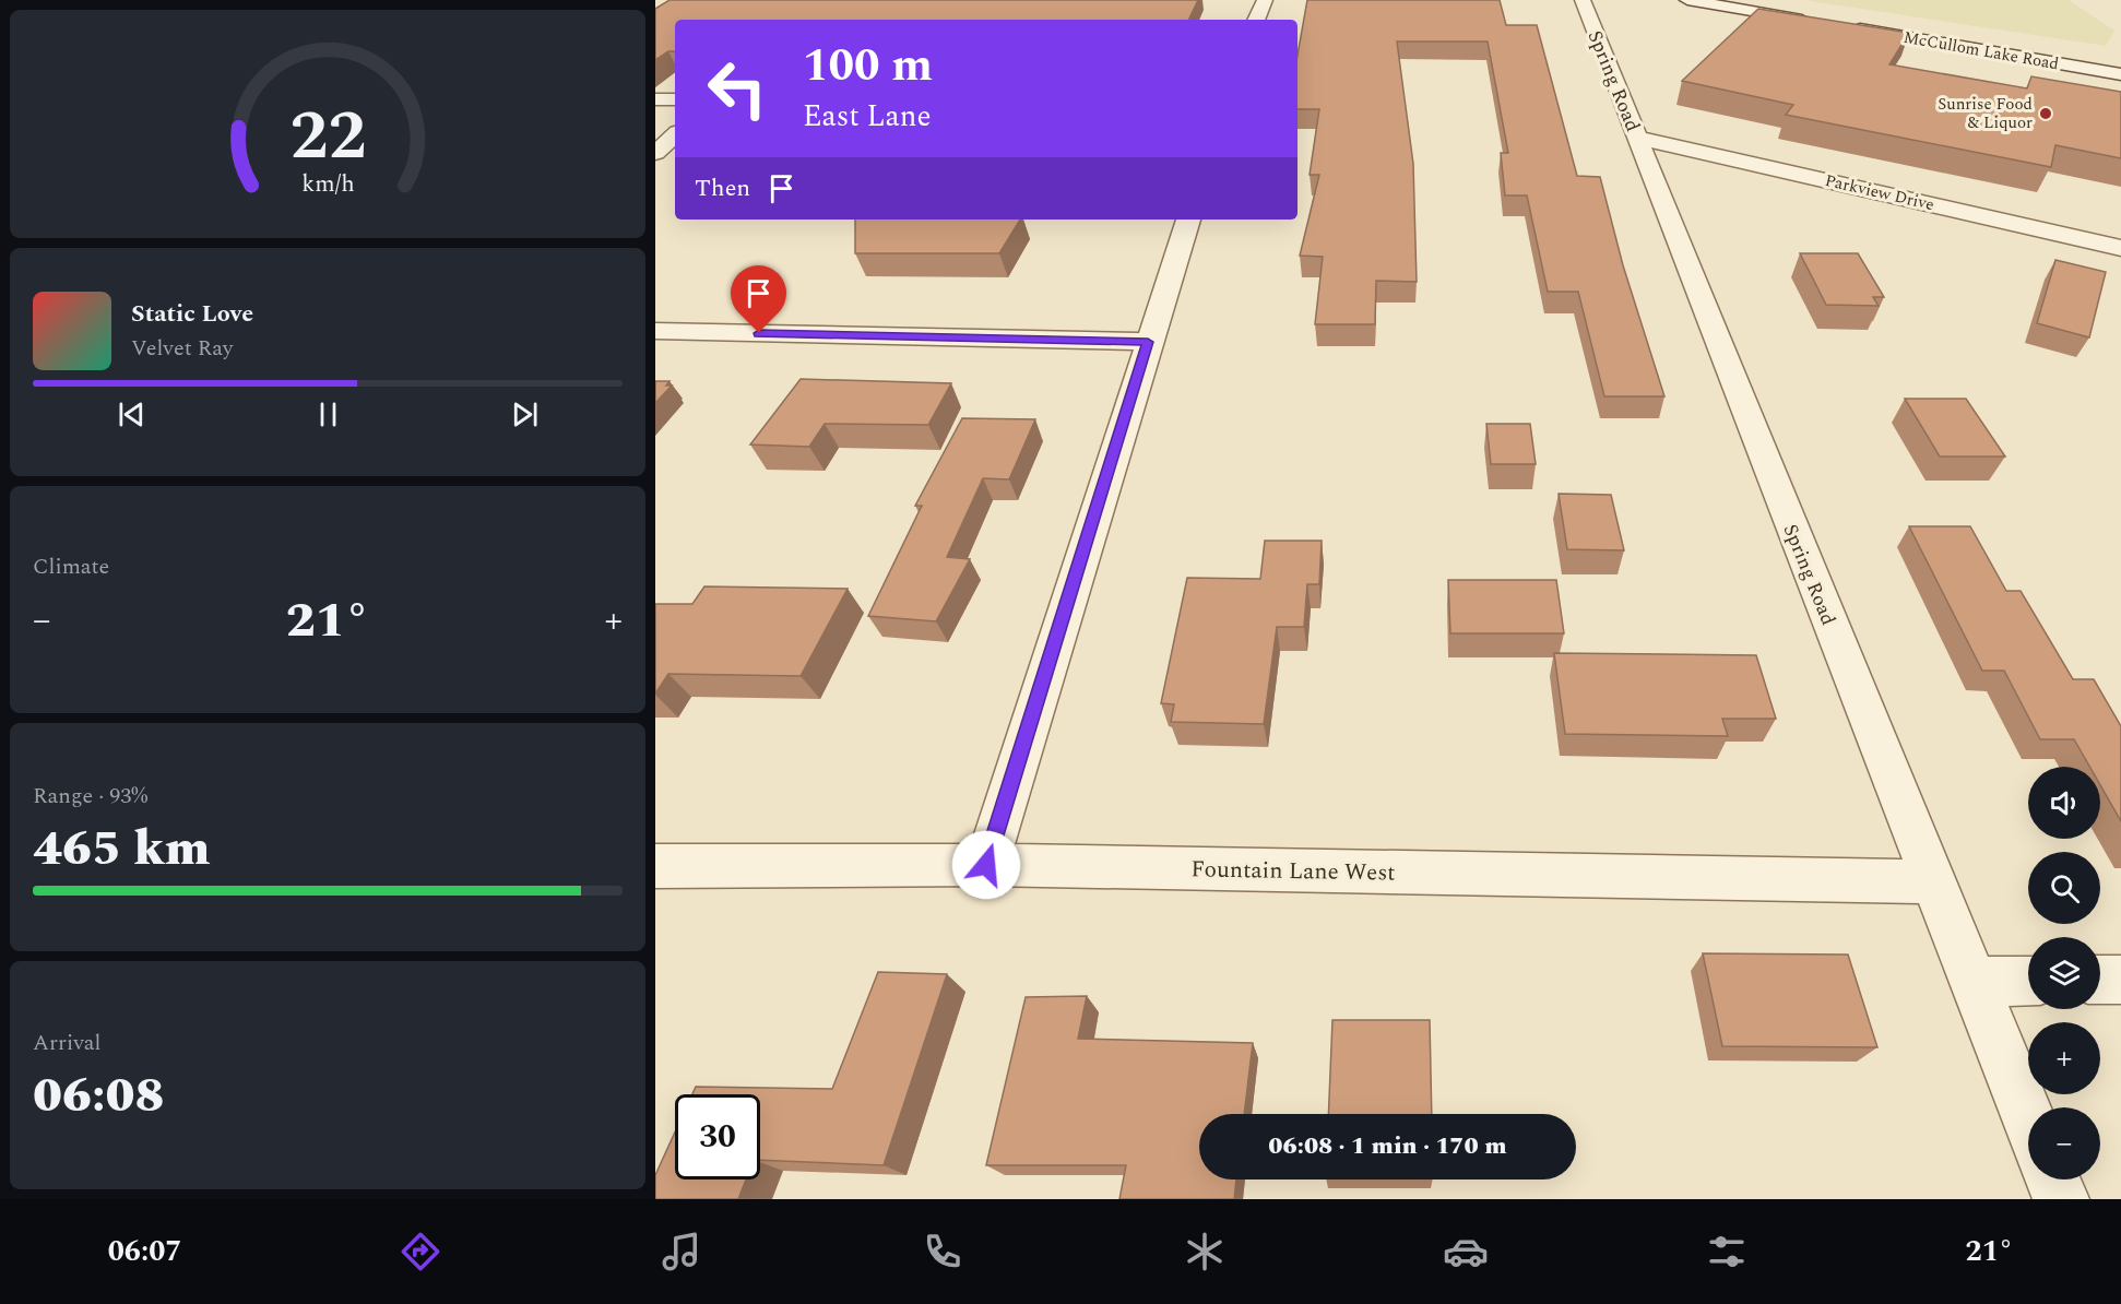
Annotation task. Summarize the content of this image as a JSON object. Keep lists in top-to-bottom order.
{
  "streets": {
    "street": [
      "McCullom Lake Road",
      "Spring Road",
      "Parkview Drive",
      "Fountain Lane West"
    ]
  },
  "crossings": [
    ["Spring Road", "Parkview Drive"],
    ["Spring Road", "Fountain Lane West"]
  ],
  "places": ["Sunrise Food & Liquor"],
  "page": {
    "turn": ["100 m", "East Lane"],
    "then": "Then",
    "song": ["Static Love", "Velvet Ray"],
    "tile": [
      "Climate",
      ["Range · 93%", "465 km"],
      ["Arrival", "06:08"]
    ],
    "heat": ["−", "21°", "+"],
    "map_buttons": ["+", "−"],
    "limit": "30",
    "trip": "06:08 · 1 min · 170 m",
    "tabs": ["06:07", "21°"],
    "gauge": ["22", "km/h"]
  }
}
